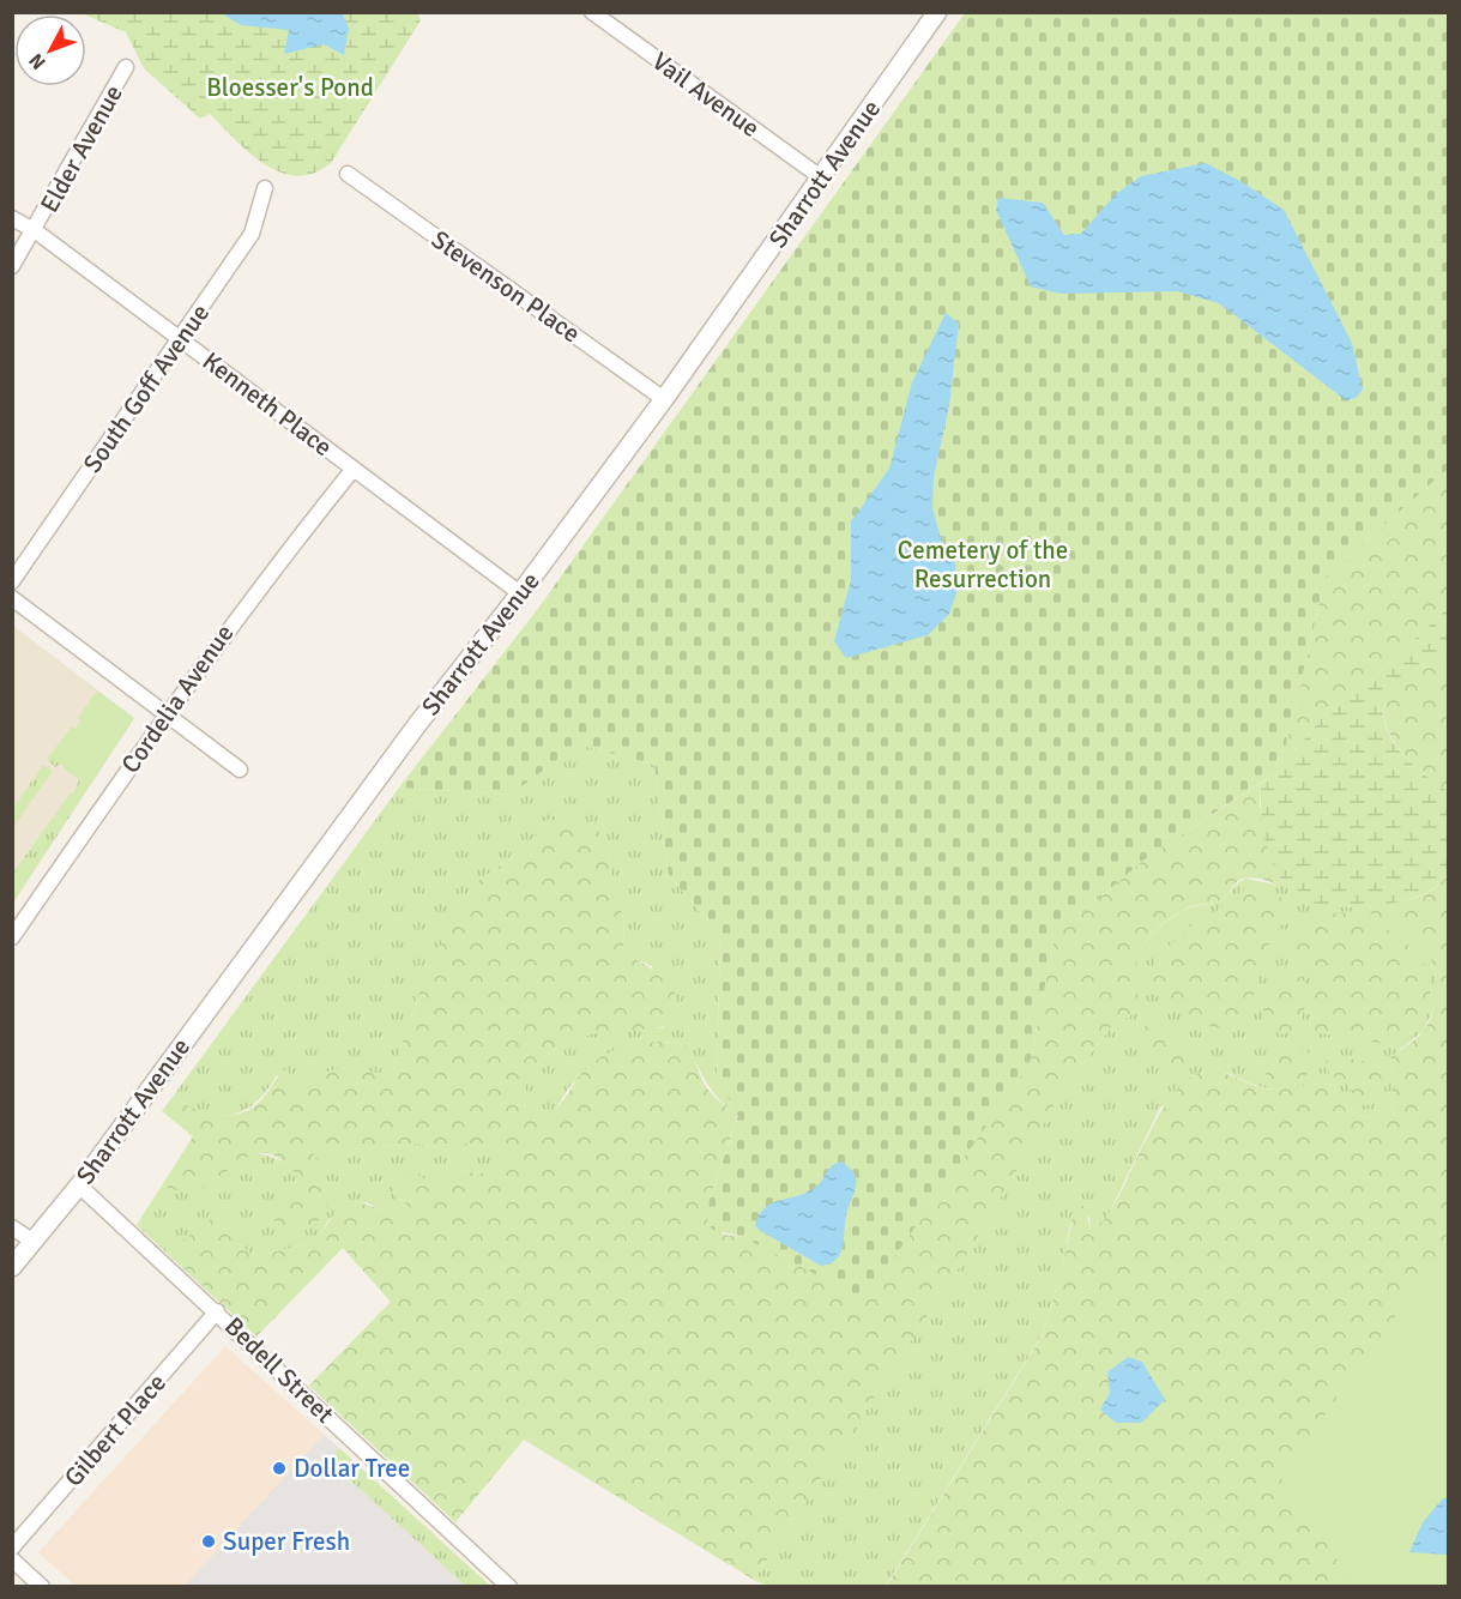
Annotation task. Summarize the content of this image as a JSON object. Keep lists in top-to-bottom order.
{
  "streets": {
    "street": [
      "Vail Avenue",
      "Elder Avenue",
      "Sharrott Avenue",
      "Stevenson Place",
      "South Goff Avenue",
      "Kenneth Place",
      "Cordelia Avenue",
      "Bedell Street",
      "Gilbert Place"
    ]
  },
  "crossings": [
    ["Vail Avenue", "Sharrott Avenue"],
    ["Elder Avenue", "Kenneth Place"],
    ["Sharrott Avenue", "Stevenson Place"],
    ["Sharrott Avenue", "Kenneth Place"],
    ["Sharrott Avenue", "Bedell Street"],
    ["South Goff Avenue", "Kenneth Place"],
    ["Kenneth Place", "Cordelia Avenue"],
    ["Bedell Street", "Gilbert Place"]
  ],
  "parks": ["Bloesser's Pond", "Cemetery of the Resurrection"],
  "places": ["Dollar Tree", "Super Fresh"],
  "north": "bottom left"
}
